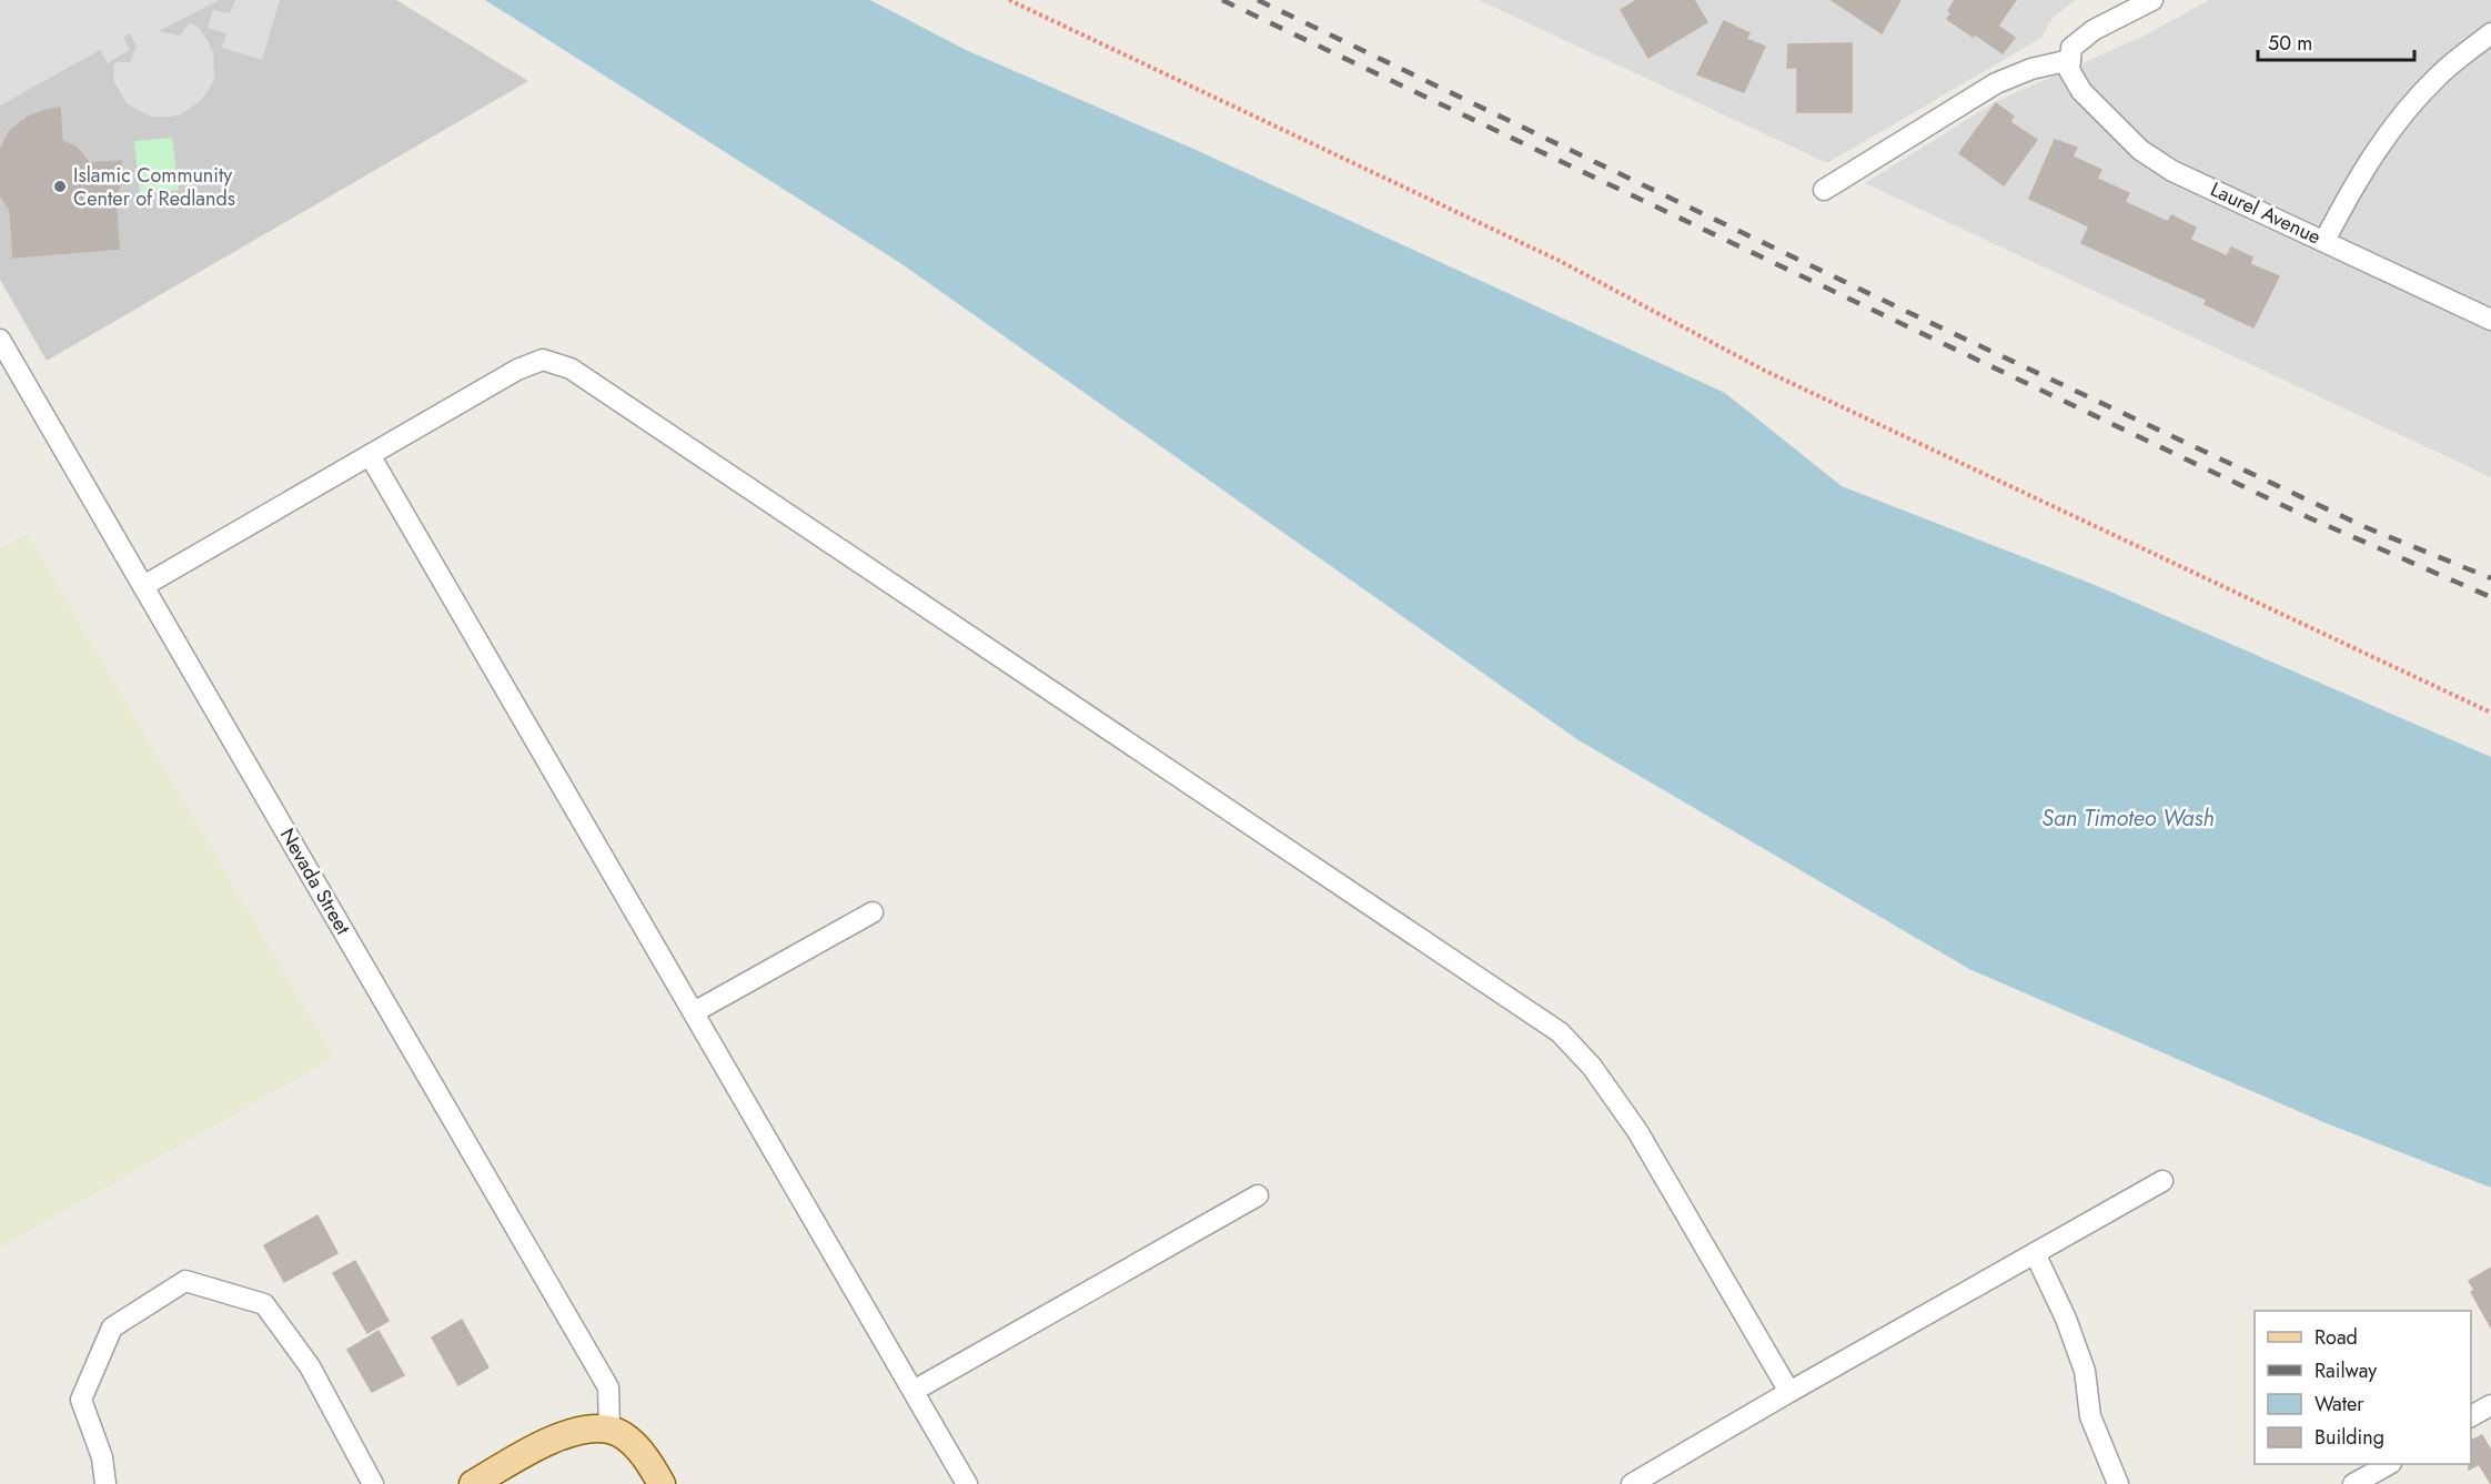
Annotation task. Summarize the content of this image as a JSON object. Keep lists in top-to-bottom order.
{
  "streets": {
    "street": ["Laurel Avenue", "Nevada Street"]
  },
  "water": ["San Timoteo Wash"],
  "places": ["Islamic Community Center of Redlands"],
  "legend": [
    "Road",
    "Railway",
    "Water",
    "Building"
  ],
  "scale_bar": "50 m"
}
